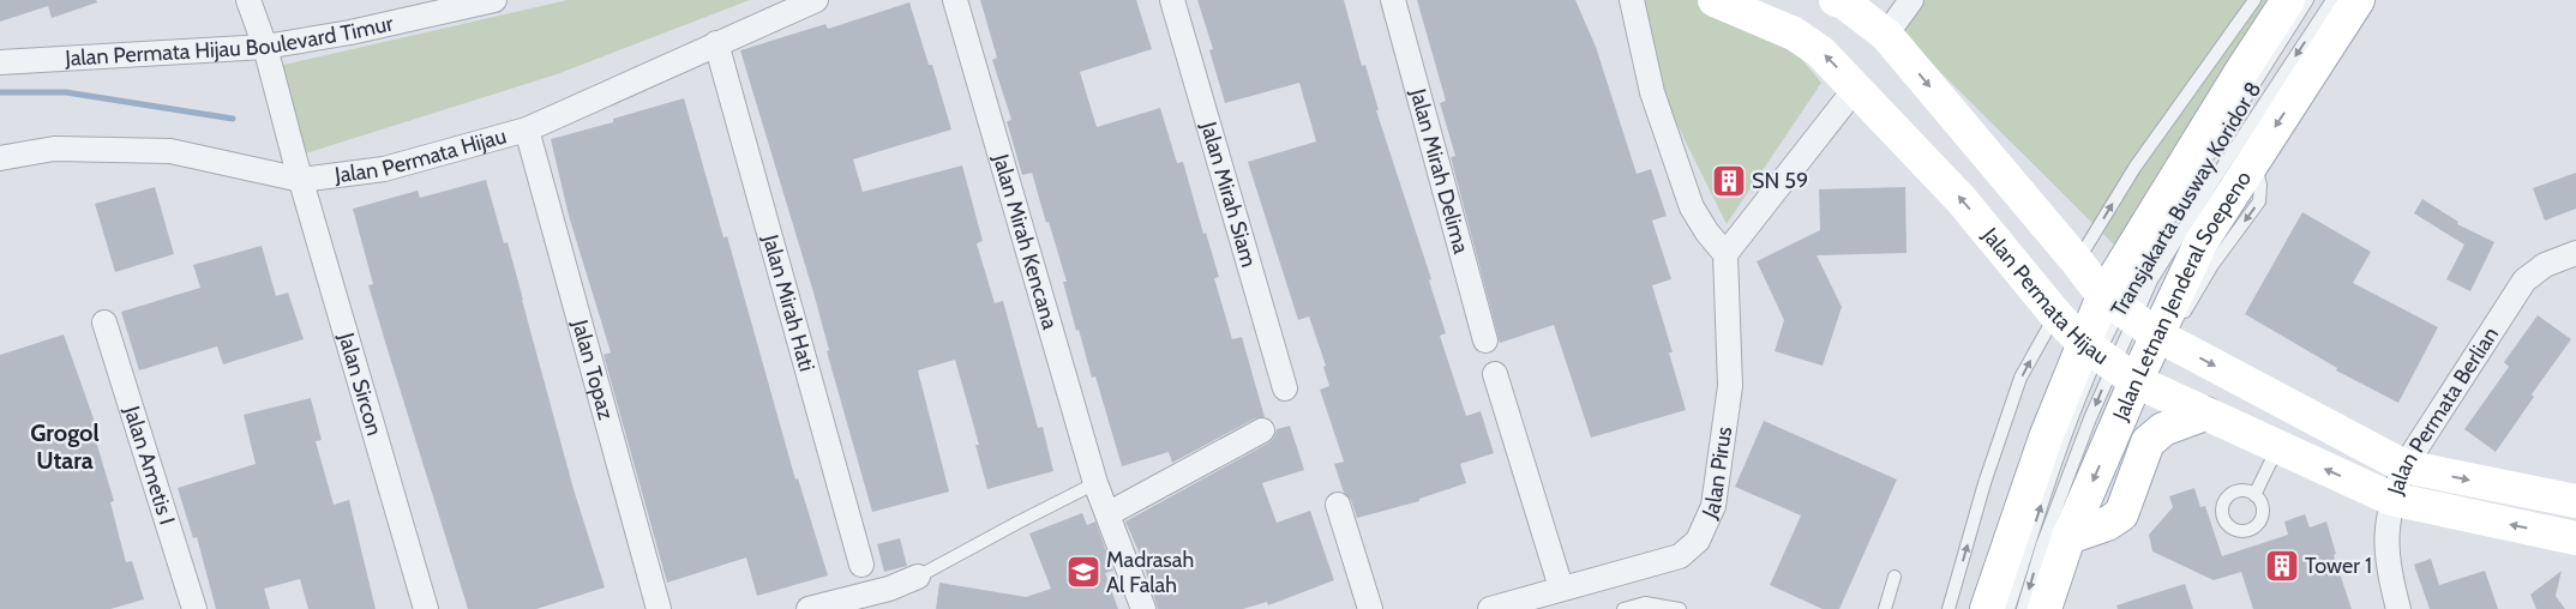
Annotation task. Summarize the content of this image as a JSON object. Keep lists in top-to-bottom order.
{
  "streets": {
    "main road": ["Jalan Permata Hijau", "Jalan Letnan Jenderal Soepeno"],
    "street": [
      "Jalan Permata Hijau Boulevard Timur",
      "Jalan Mirah Delima",
      "Jalan Mirah Siam",
      "Jalan Mirah Kencana",
      "Jalan Mirah Hati",
      "Jalan Topaz",
      "Jalan Sircon",
      "Jalan Permata Berlian",
      "Jalan Ametis I",
      "Jalan Pirus"
    ],
    "lane": ["Transjakarta Busway Koridor 8"]
  },
  "crossings": [
    ["Jalan Permata Hijau Boulevard Timur", "Jalan Sircon"],
    ["Jalan Permata Hijau", "Transjakarta Busway Koridor 8"],
    ["Jalan Permata Hijau", "Jalan Letnan Jenderal Soepeno"],
    ["Jalan Permata Hijau", "Jalan Mirah Hati"],
    ["Jalan Permata Hijau", "Jalan Topaz"],
    ["Jalan Permata Hijau", "Jalan Sircon"],
    ["Jalan Permata Hijau", "Jalan Permata Berlian"],
    ["Transjakarta Busway Koridor 8", "Jalan Letnan Jenderal Soepeno"]
  ],
  "districts": ["Grogol Utara"],
  "places": {
    "building": ["SN 59", "Tower 1"],
    "school or university": ["Madrasah Al Falah"]
  }
}
